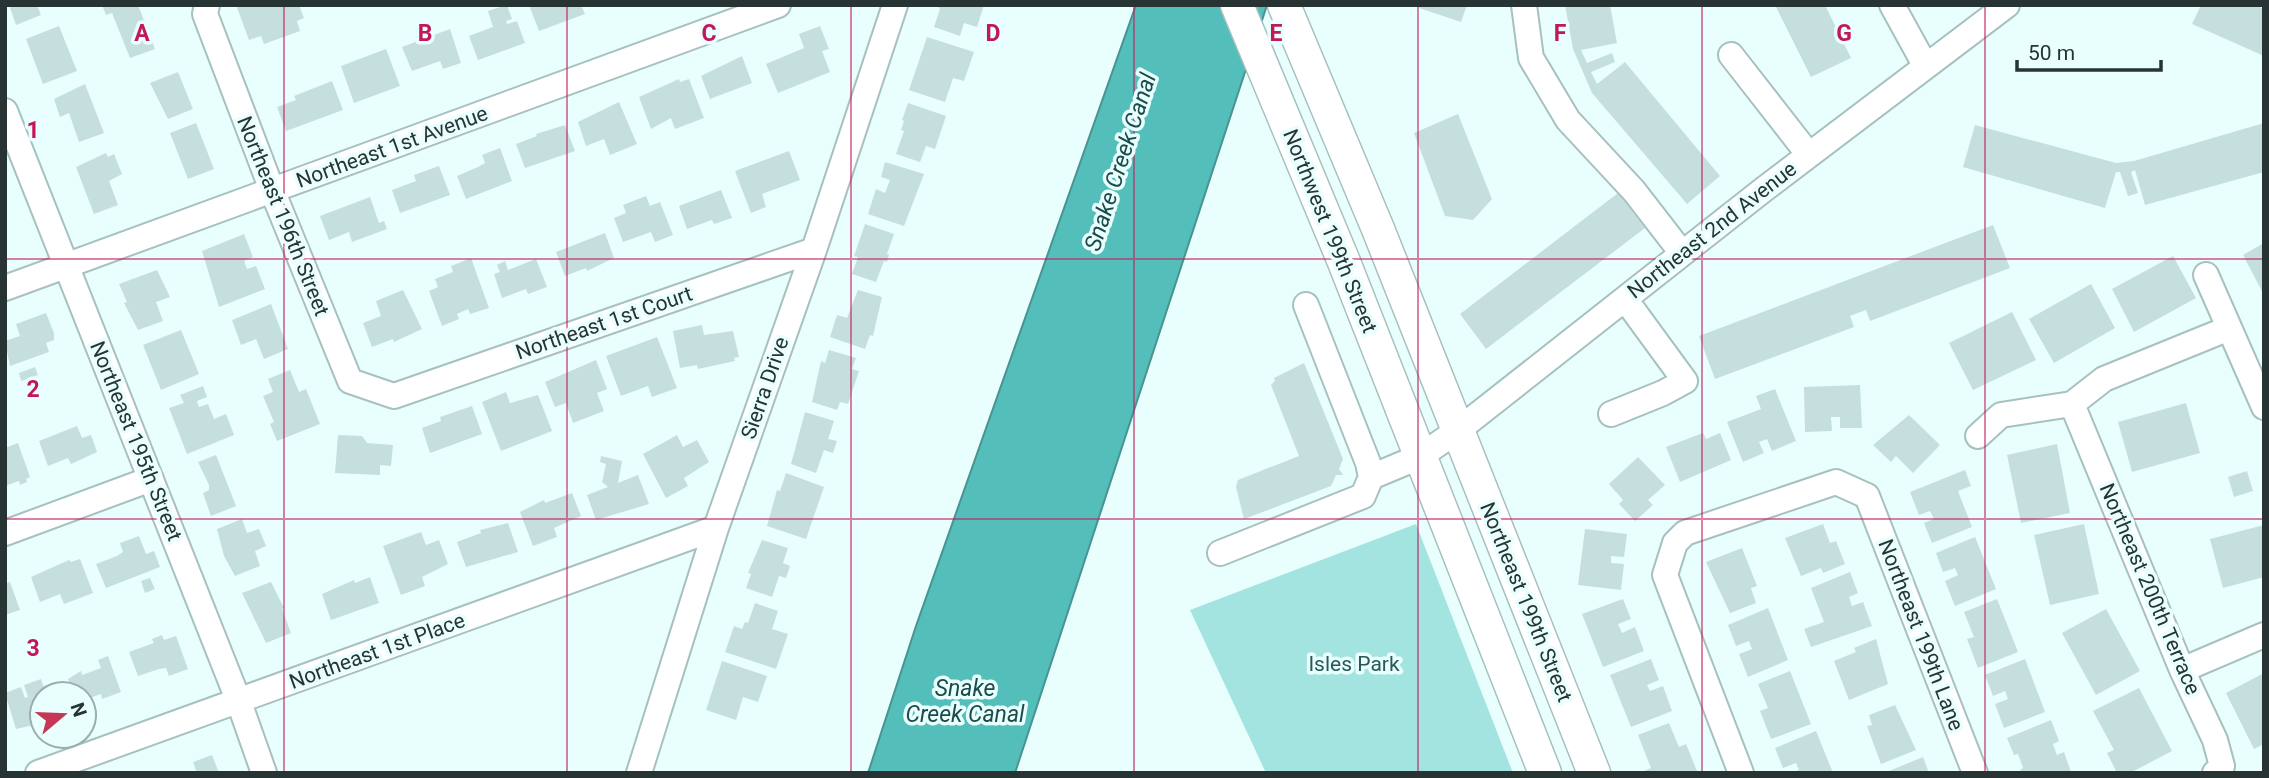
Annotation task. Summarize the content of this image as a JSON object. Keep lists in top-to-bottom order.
{
  "streets": {
    "main road": ["Northwest 199th Street", "Northeast 199th Street"],
    "street": [
      "Northeast 1st Avenue",
      "Northeast 196th Street",
      "Northeast 2nd Avenue",
      "Northeast 1st Court",
      "Sierra Drive",
      "Northeast 195th Street",
      "Northeast 200th Terrace",
      "Northeast 199th Lane",
      "Northeast 1st Place"
    ]
  },
  "crossings": [
    ["Northeast 1st Avenue", "Northeast 196th Street"],
    ["Northeast 1st Avenue", "Northeast 195th Street"],
    ["Northeast 196th Street", "Northeast 1st Court"],
    ["Northeast 2nd Avenue", "Northwest 199th Street"],
    ["Northeast 2nd Avenue", "Northeast 199th Street"],
    ["Northwest 199th Street", "Northeast 199th Street"],
    ["Northeast 1st Court", "Sierra Drive"],
    ["Sierra Drive", "Northeast 1st Place"],
    ["Northeast 195th Street", "Northeast 1st Place"]
  ],
  "water": ["Snake Creek Canal"],
  "parks": ["Isles Park"],
  "scale_bar": "50 m",
  "north": "right",
  "grid": {
    "columns": [
      "A",
      "B",
      "C",
      "D",
      "E",
      "F",
      "G"
    ],
    "rows": ["1", "2", "3"]
  }
}
